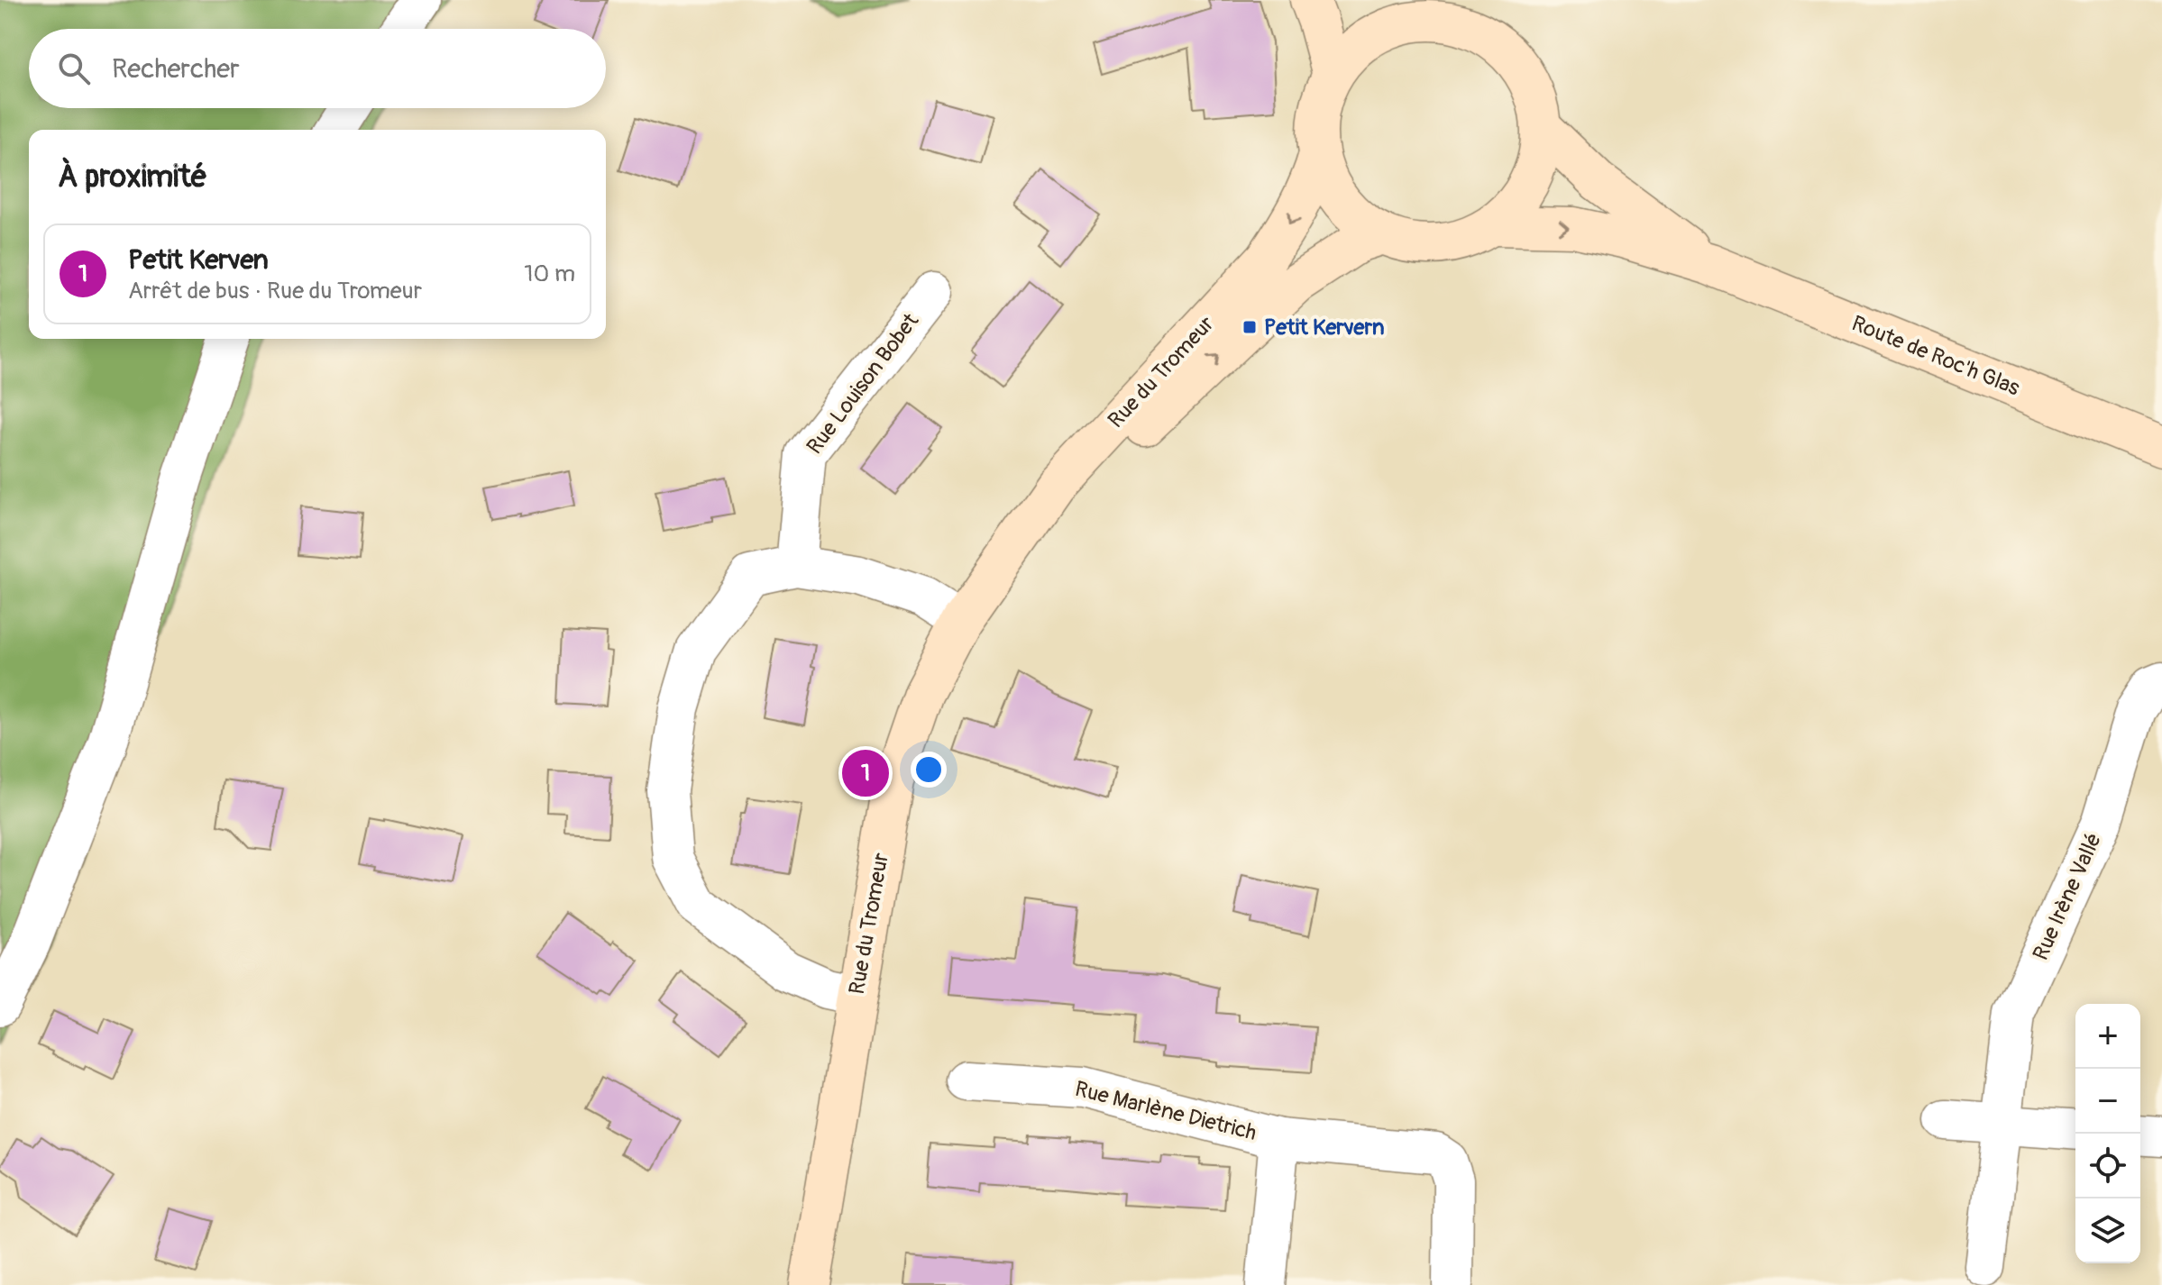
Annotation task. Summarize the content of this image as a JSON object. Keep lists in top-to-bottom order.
{
  "streets": {
    "main road": ["Route de Roc'h Glas", "Rue du Tromeur"],
    "street": ["Rue Louison Bobet", "Rue Irène Vallé", "Rue Marlène Dietrich"]
  },
  "crossings": [
    ["Route de Roc'h Glas", "Rue du Tromeur"]
  ],
  "places": {
    "transit": ["Petit Kervern"]
  },
  "page": {
    "search": "Rechercher",
    "heading": "À proximité",
    "list": [
      {
        "mark": "1",
        "name": "Petit Kerven",
        "note": "Arrêt de bus · Rue du Tromeur",
        "value": "10 m"
      }
    ],
    "pins": "1",
    "map_buttons": ["+", "−"]
  }
}
